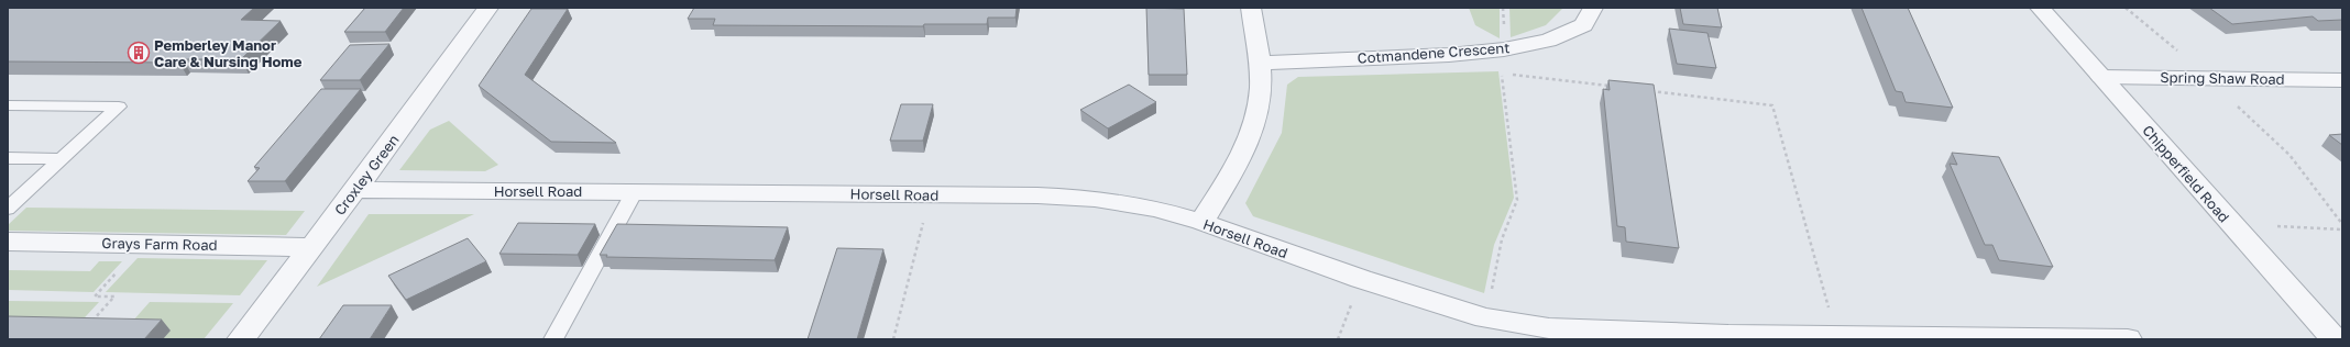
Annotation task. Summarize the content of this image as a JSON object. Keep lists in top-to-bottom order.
{
  "streets": {
    "street": [
      "Cotmandene Crescent",
      "Spring Shaw Road",
      "Chipperfield Road",
      "Croxley Green",
      "Horsell Road",
      "Grays Farm Road"
    ]
  },
  "crossings": [
    ["Spring Shaw Road", "Chipperfield Road"],
    ["Croxley Green", "Horsell Road"],
    ["Croxley Green", "Grays Farm Road"]
  ],
  "places": {
    "building": ["Pemberley Manor Care & Nursing Home"]
  }
}
